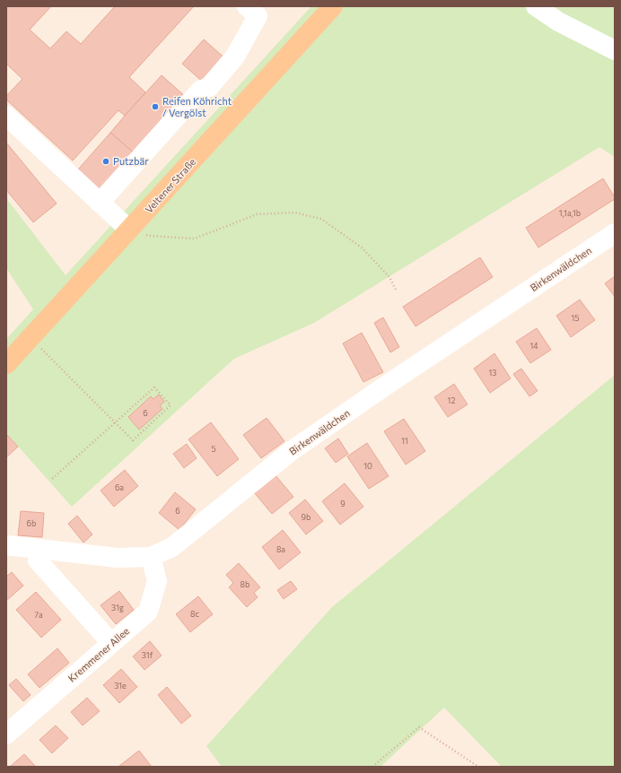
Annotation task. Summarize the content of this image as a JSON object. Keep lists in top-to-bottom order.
{
  "streets": {
    "main road": ["Veltener Straße"],
    "street": ["Birkenwäldchen", "Kremmener Allee"]
  },
  "crossings": [
    ["Birkenwäldchen", "Kremmener Allee"]
  ],
  "places": ["Reifen Köhricht / Vergölst", "Putzbär"],
  "house_numbers": [
    "1,1a,1b",
    "15",
    "14",
    "13",
    "12",
    "6",
    "11",
    "5",
    "10",
    "6a",
    "9",
    "6",
    "9b",
    "6b",
    "8a",
    "8b",
    "31g",
    "8c",
    "7a",
    "31f",
    "31e"
  ]
}
